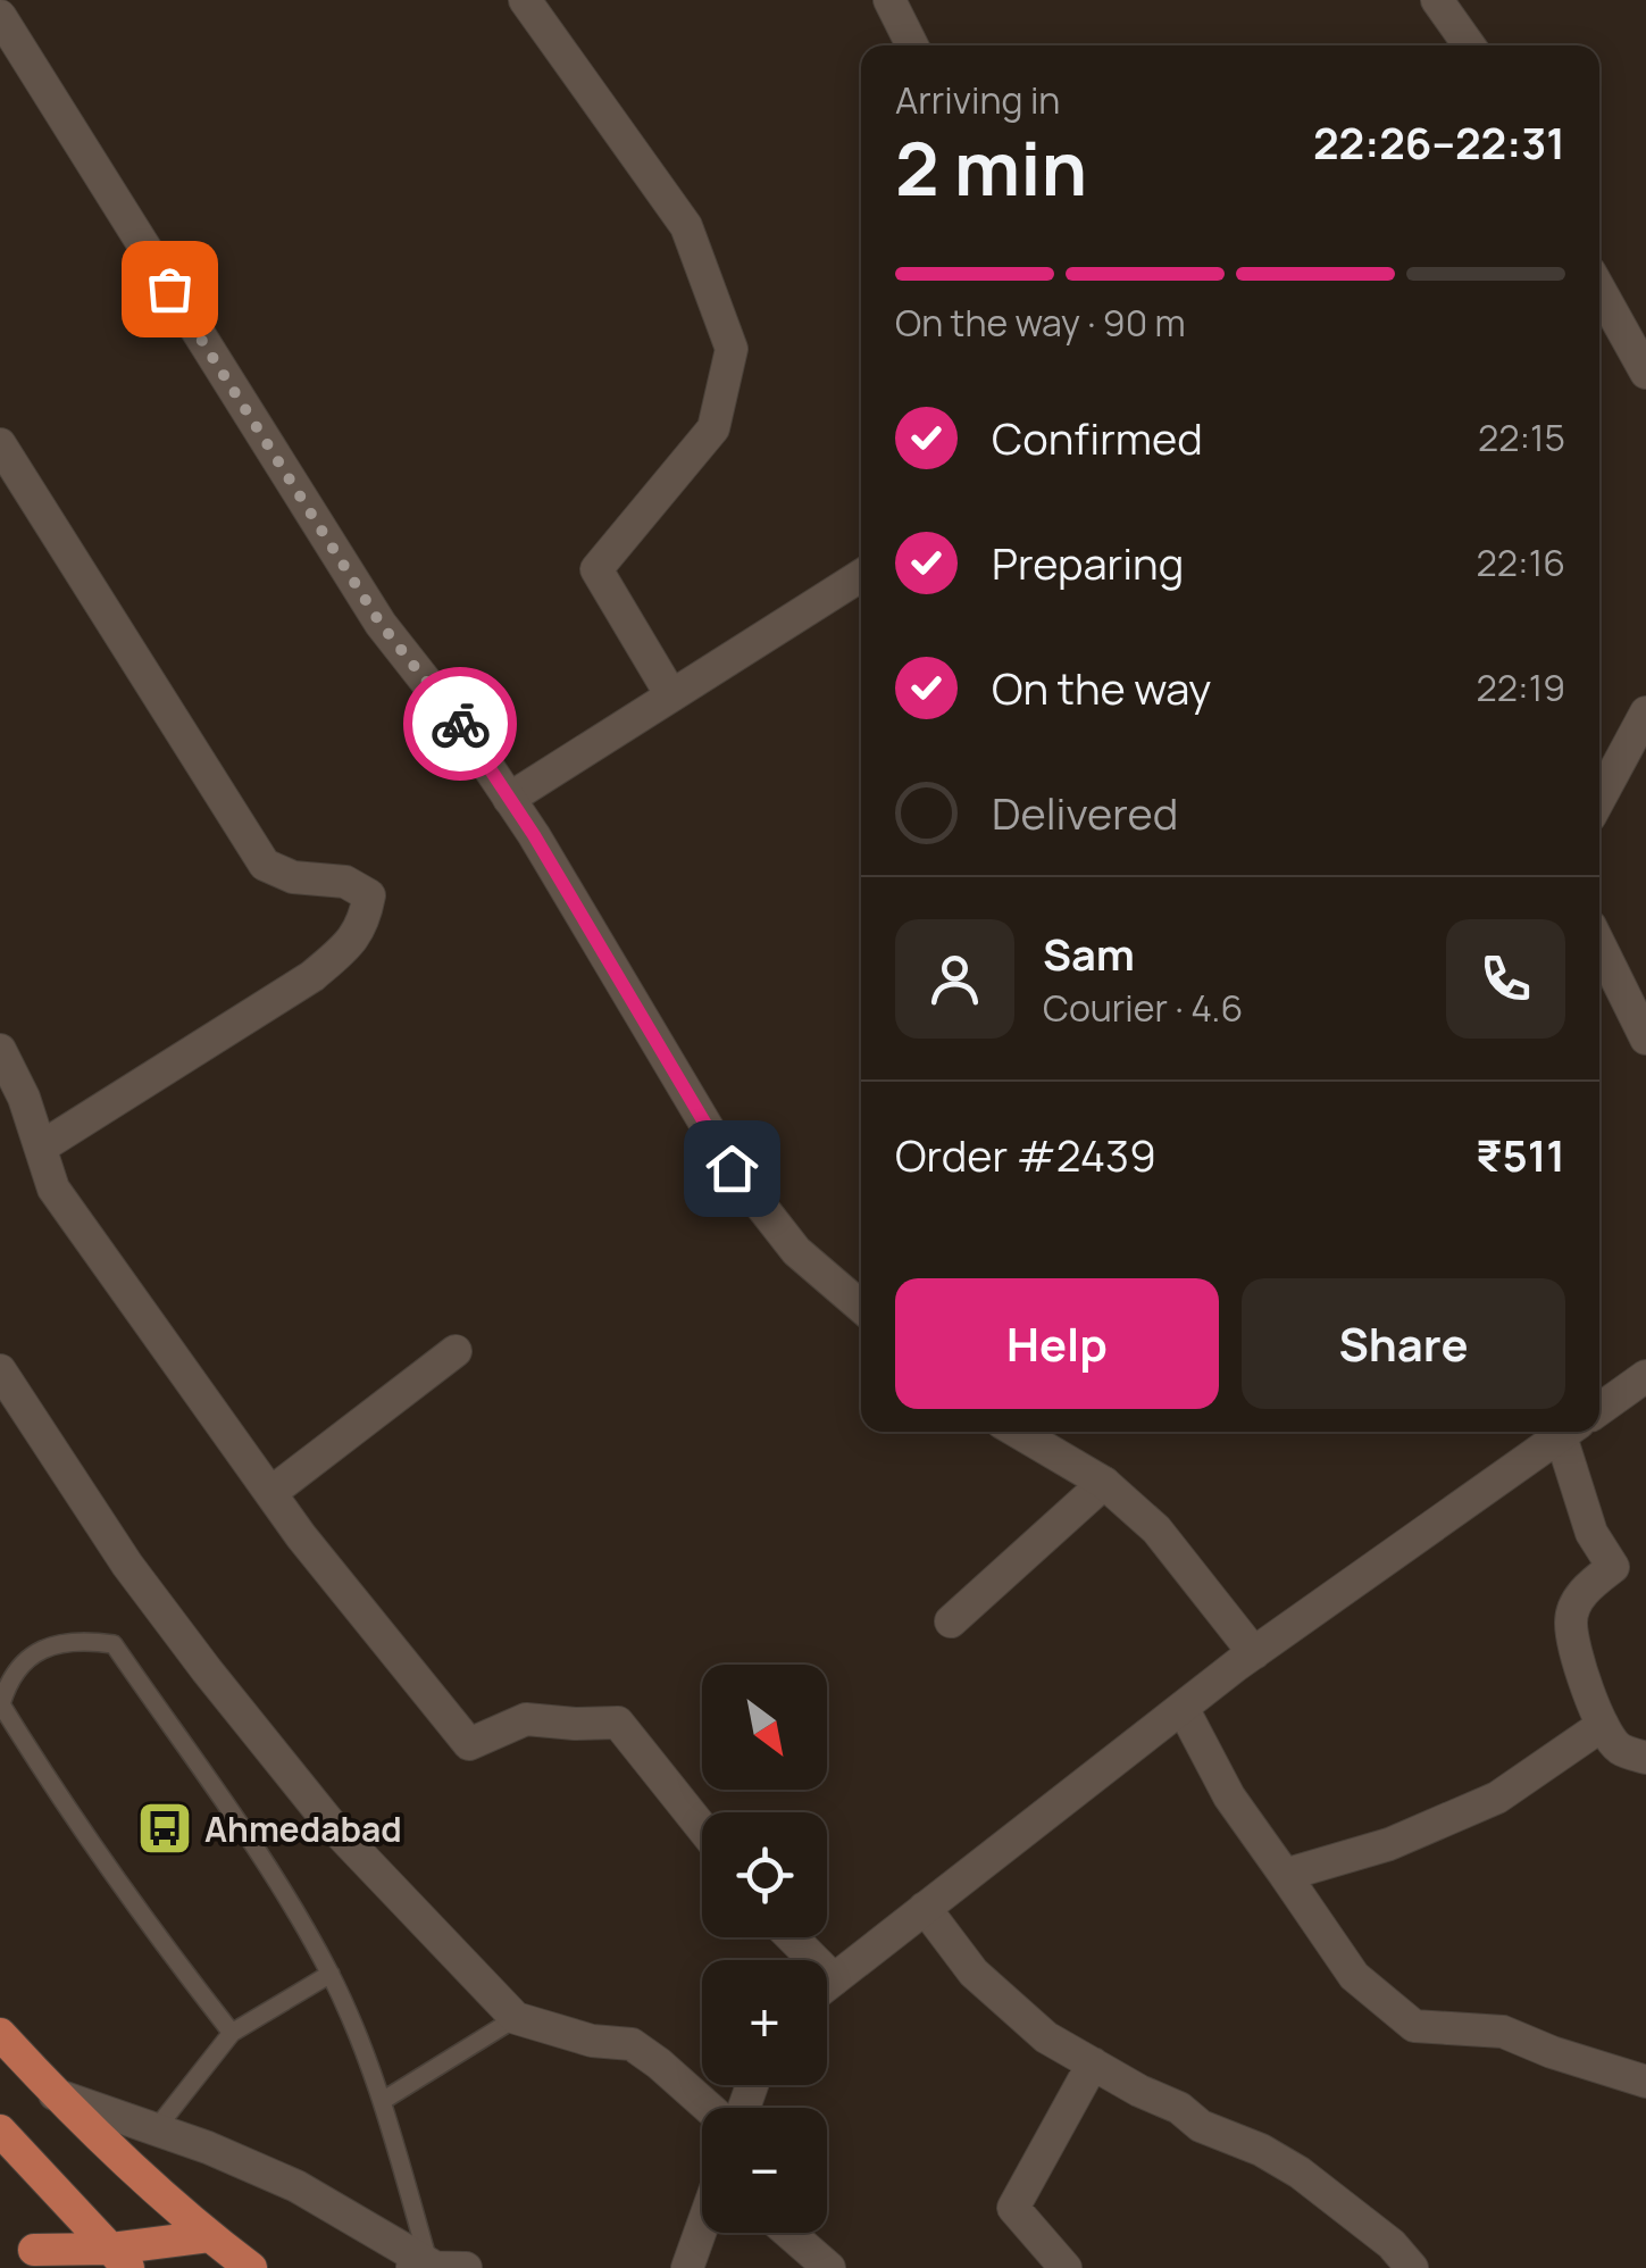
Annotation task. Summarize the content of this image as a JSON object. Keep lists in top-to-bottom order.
{
  "places": {
    "bus stop": ["Ahmedabad"]
  },
  "north": "bottom right",
  "page": {
    "heading": ["2 min", "Arriving in", "22:26–22:31"],
    "panel": [
      "Sam",
      "Courier · 4.6",
      "Order #2439",
      "₹511"
    ],
    "bar": "On the way · 90 m",
    "list": [
      ["Confirmed", "22:15"],
      ["Preparing", "22:16"],
      ["On the way", "22:19"],
      "Delivered"
    ],
    "buttons": ["Help", "Share"],
    "map_buttons": ["+", "−"]
  }
}
